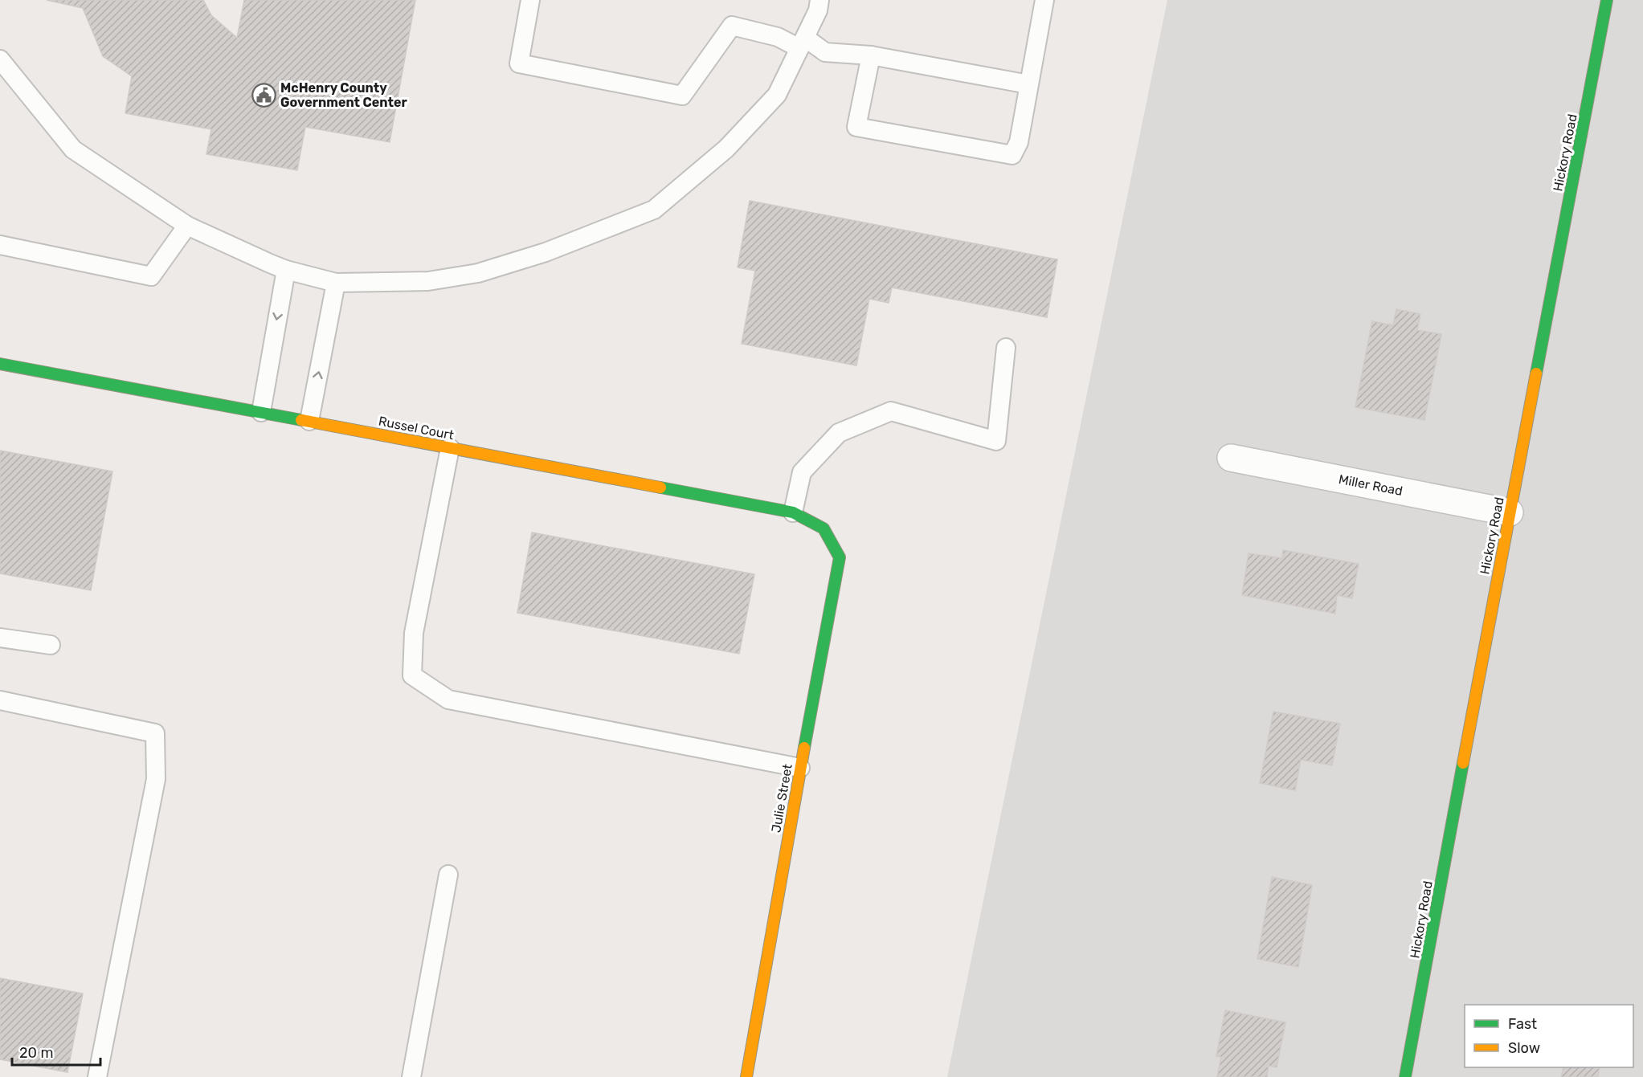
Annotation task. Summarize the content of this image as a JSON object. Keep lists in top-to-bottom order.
{
  "streets": {
    "street": [
      "Hickory Road",
      "Russel Court",
      "Miller Road",
      "Julie Street"
    ]
  },
  "crossings": [
    ["Hickory Road", "Miller Road"],
    ["Russel Court", "Julie Street"]
  ],
  "places": {
    "public building": ["McHenry County Government Center"]
  },
  "legend": ["Fast", "Slow"],
  "scale_bar": "20 m"
}
